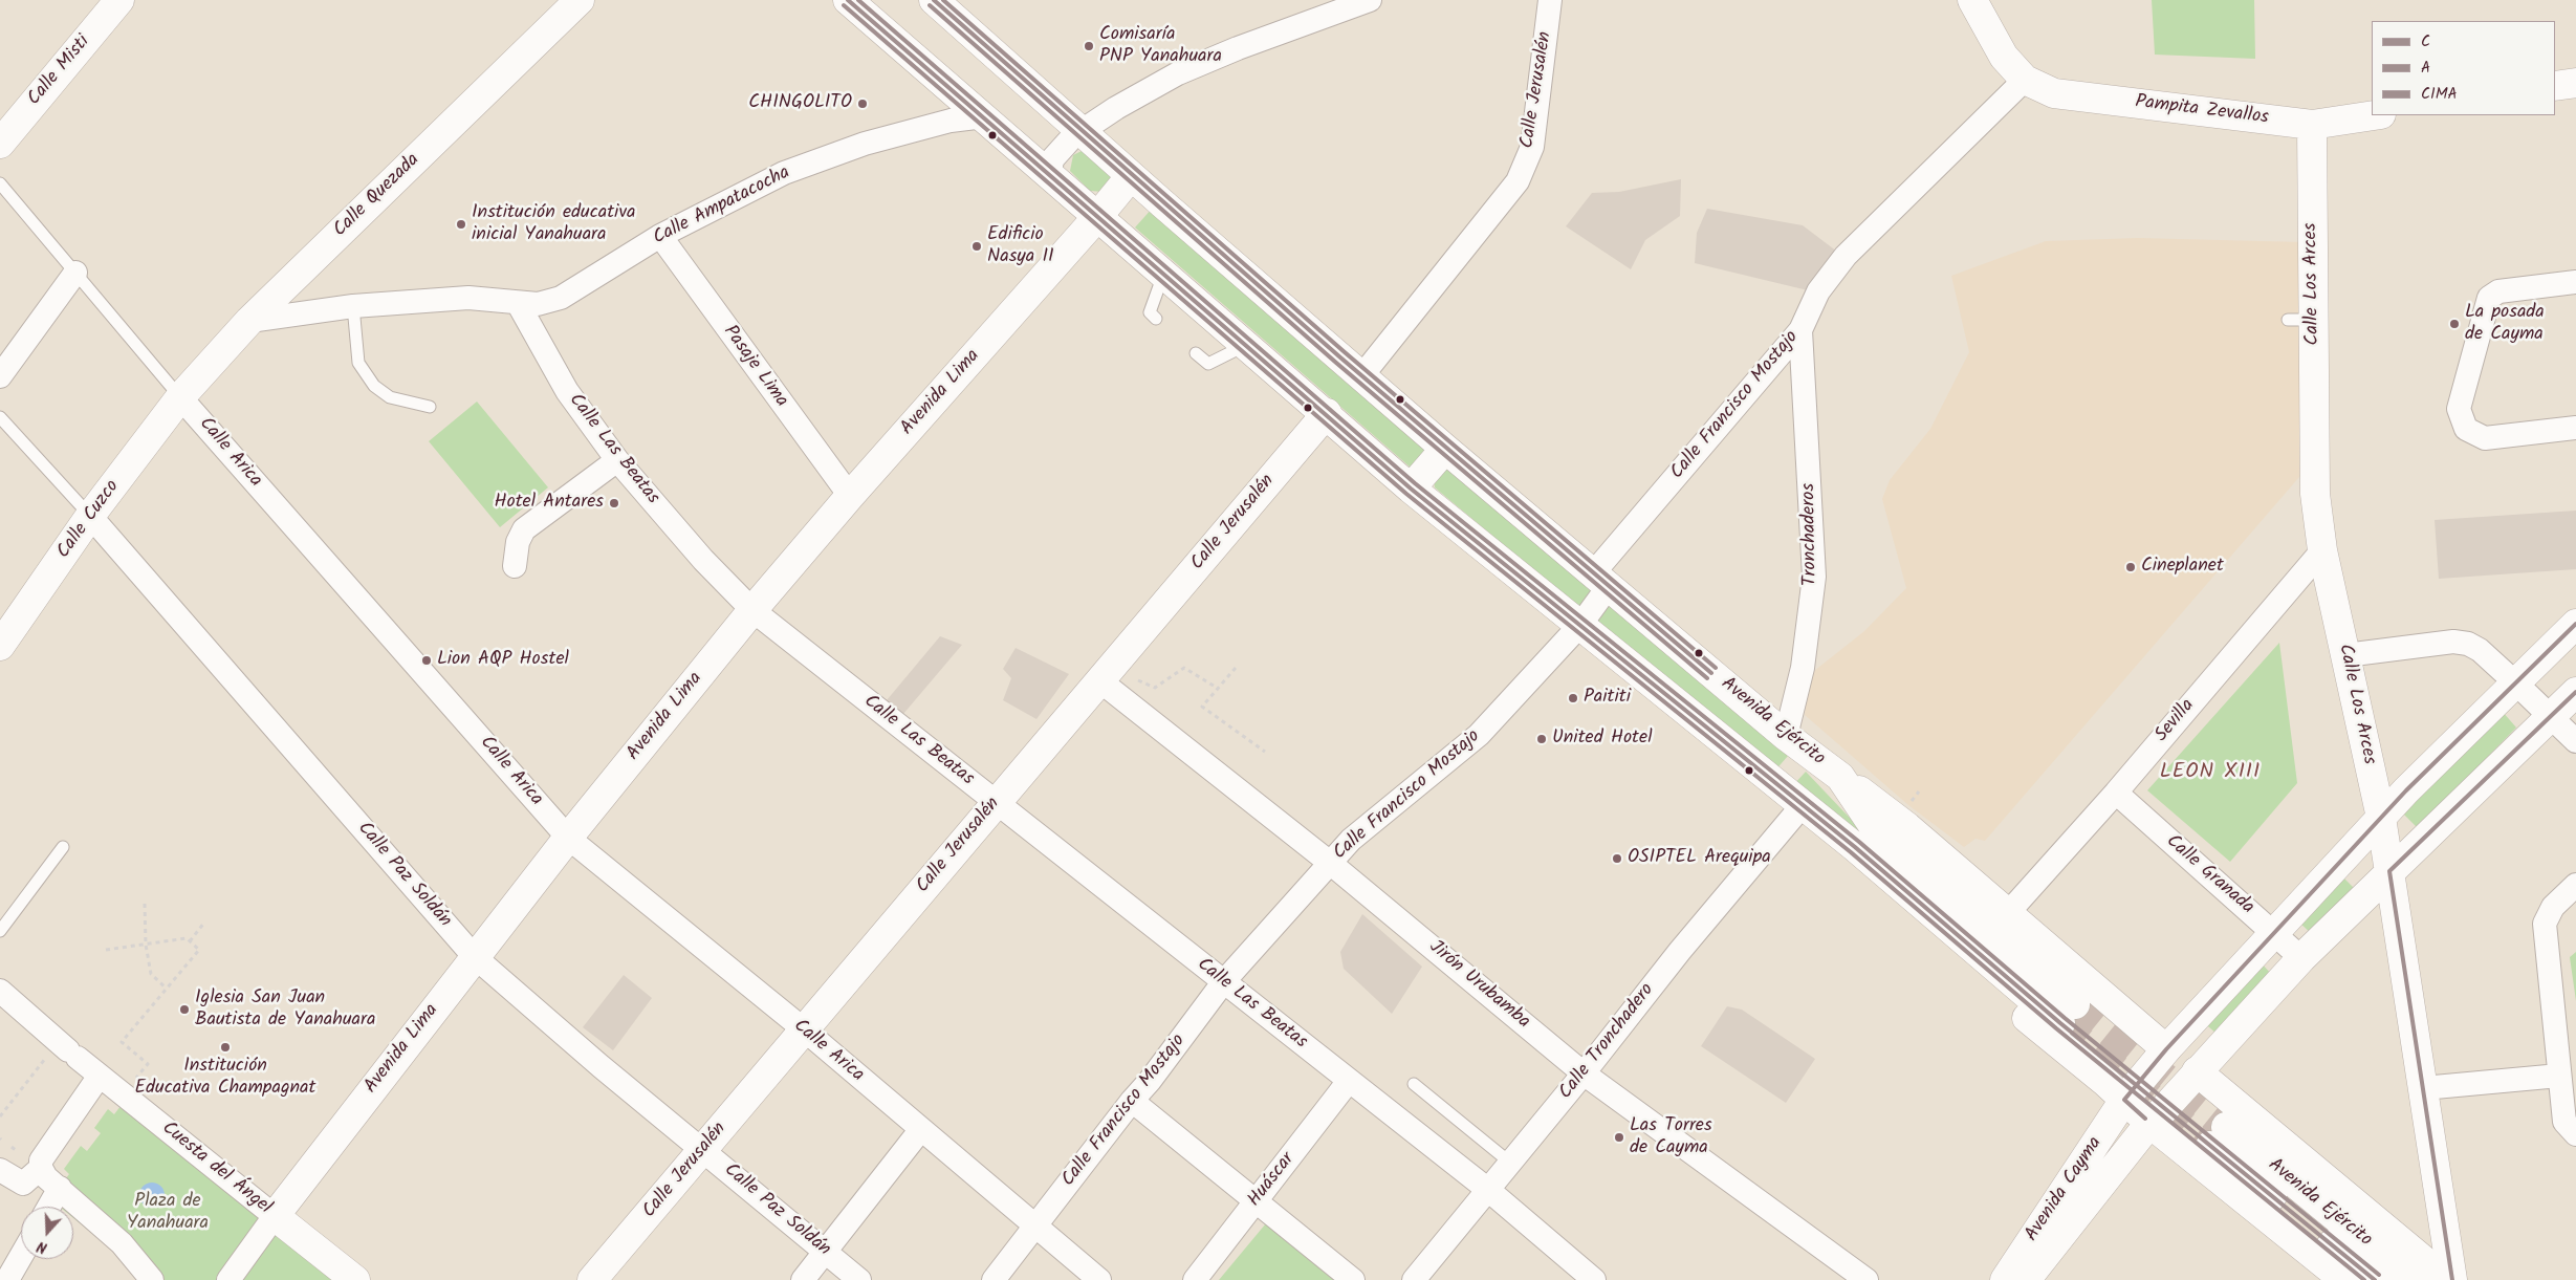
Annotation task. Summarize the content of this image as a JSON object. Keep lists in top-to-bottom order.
{
  "streets": {
    "main road": [
      "Calle Misti",
      "Calle Jerusalén",
      "Pampita Zevallos",
      "Calle Quezada",
      "Calle Los Arces",
      "Avenida Lima",
      "Calle Cuzco",
      "Avenida Ejército",
      "Cuesta del Ángel",
      "Avenida Cayma"
    ],
    "street": [
      "Calle Ampatacocha",
      "Pasaje Lima",
      "Calle Francisco Mostajo",
      "Calle Las Beatas",
      "Calle Arica",
      "Tronchaderos",
      "Sevilla",
      "Calle Paz Soldán",
      "Calle Granada",
      "Jirón Urubamba",
      "Calle Tronchadero",
      "Huáscar"
    ]
  },
  "crossings": [
    ["Calle Jerusalén", "Calle Las Beatas"],
    ["Calle Jerusalén", "Calle Arica"],
    ["Calle Jerusalén", "Avenida Ejército"],
    ["Calle Jerusalén", "Calle Paz Soldán"],
    ["Calle Jerusalén", "Jirón Urubamba"],
    ["Pampita Zevallos", "Calle Los Arces"],
    ["Pampita Zevallos", "Calle Francisco Mostajo"],
    ["Calle Quezada", "Calle Ampatacocha"],
    ["Calle Quezada", "Calle Arica"],
    ["Calle Quezada", "Calle Cuzco"],
    ["Calle Ampatacocha", "Pasaje Lima"],
    ["Calle Ampatacocha", "Calle Las Beatas"],
    ["Calle Ampatacocha", "Avenida Ejército"],
    ["Calle Los Arces", "Sevilla"],
    ["Calle Los Arces", "Avenida Cayma"],
    ["Pasaje Lima", "Avenida Lima"],
    ["Avenida Lima", "Calle Las Beatas"],
    ["Avenida Lima", "Calle Arica"],
    ["Avenida Lima", "Avenida Ejército"],
    ["Avenida Lima", "Calle Paz Soldán"],
    ["Avenida Lima", "Cuesta del Ángel"],
    ["Calle Francisco Mostajo", "Calle Las Beatas"],
    ["Calle Francisco Mostajo", "Calle Arica"],
    ["Calle Francisco Mostajo", "Tronchaderos"],
    ["Calle Francisco Mostajo", "Avenida Ejército"],
    ["Calle Francisco Mostajo", "Jirón Urubamba"],
    ["Calle Las Beatas", "Calle Tronchadero"],
    ["Calle Las Beatas", "Huáscar"],
    ["Calle Arica", "Calle Cuzco"],
    ["Calle Cuzco", "Calle Paz Soldán"],
    ["Tronchaderos", "Avenida Ejército"],
    ["Sevilla", "Calle Granada"],
    ["Avenida Ejército", "Calle Tronchadero"],
    ["Calle Granada", "Avenida Cayma"],
    ["Jirón Urubamba", "Calle Tronchadero"]
  ],
  "districts": ["LEON XIII"],
  "parks": ["Plaza de Yanahuara"],
  "places": [
    "Comisaría PNP Yanahuara",
    "CHINGOLITO",
    "Institución educativa inicial Yanahuara",
    "Edificio Nasya II",
    "La posada de Cayma",
    "Hotel Antares",
    "Cineplanet",
    "Lion AQP Hostel",
    "Paititi",
    "United Hotel",
    "OSIPTEL Arequipa",
    "Iglesia San Juan Bautista de Yanahuara",
    "Institución Educativa Champagnat",
    "Las Torres de Cayma"
  ],
  "lines": ["transit line C", "transit line CIMA", "transit line A"],
  "legend": ["C", "A", "CIMA"],
  "north": "bottom"
}
